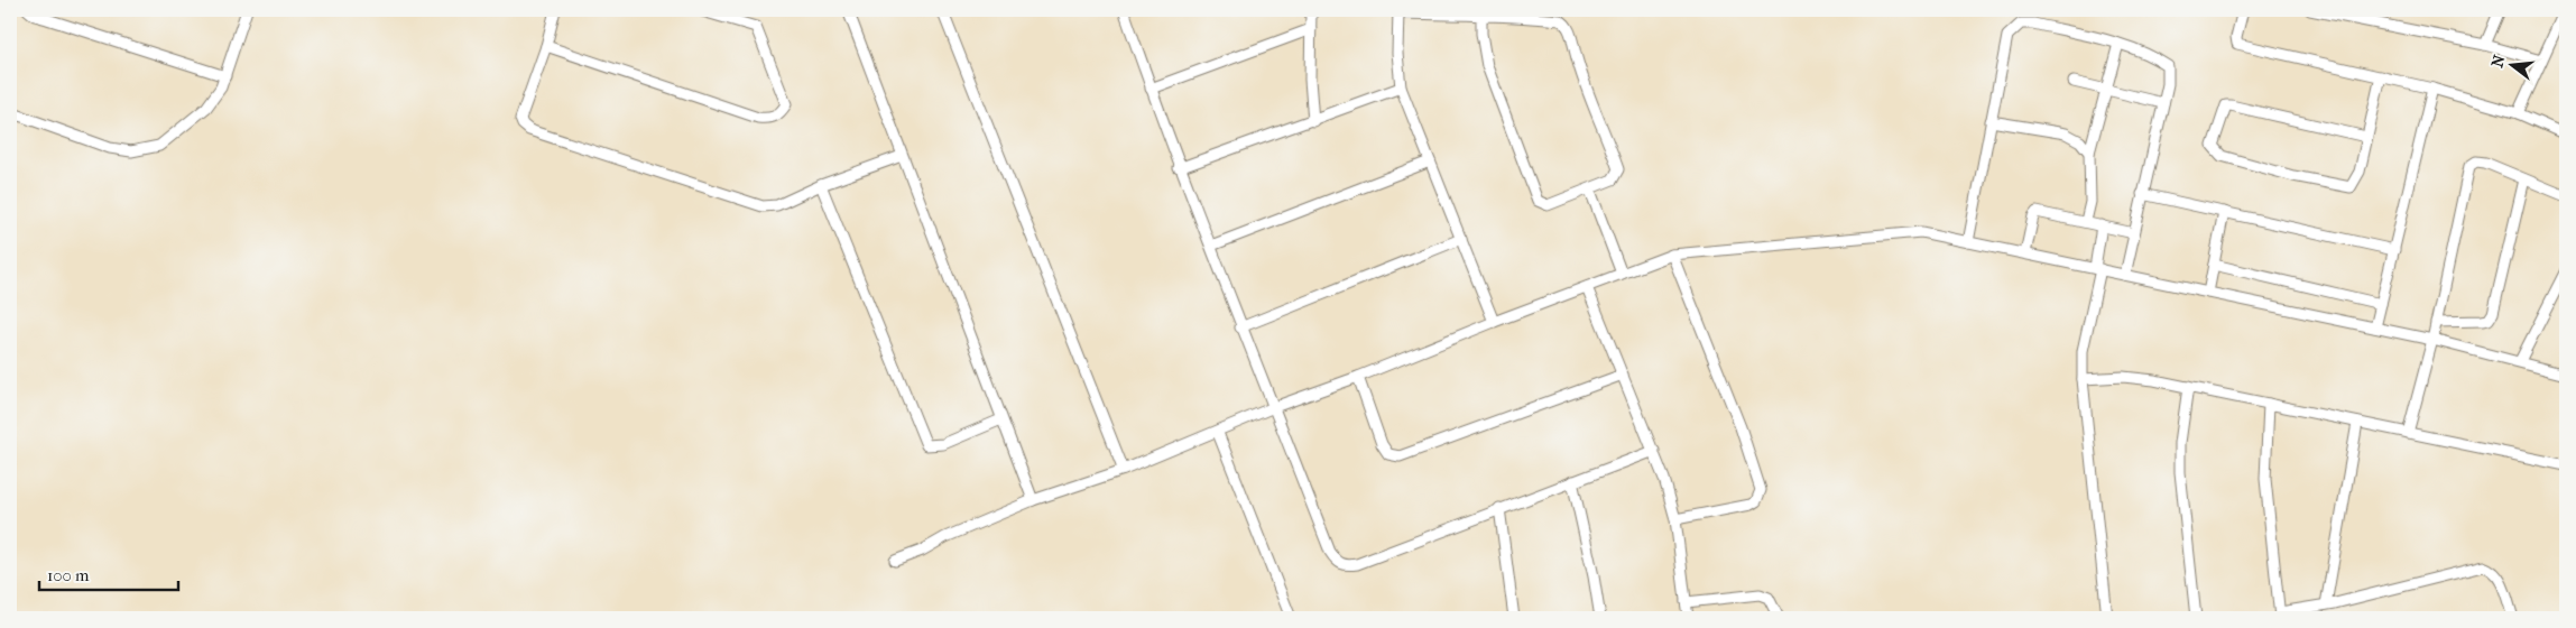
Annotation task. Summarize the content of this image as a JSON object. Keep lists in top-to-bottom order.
{
  "scale_bar": "100 m",
  "north": "left"
}
